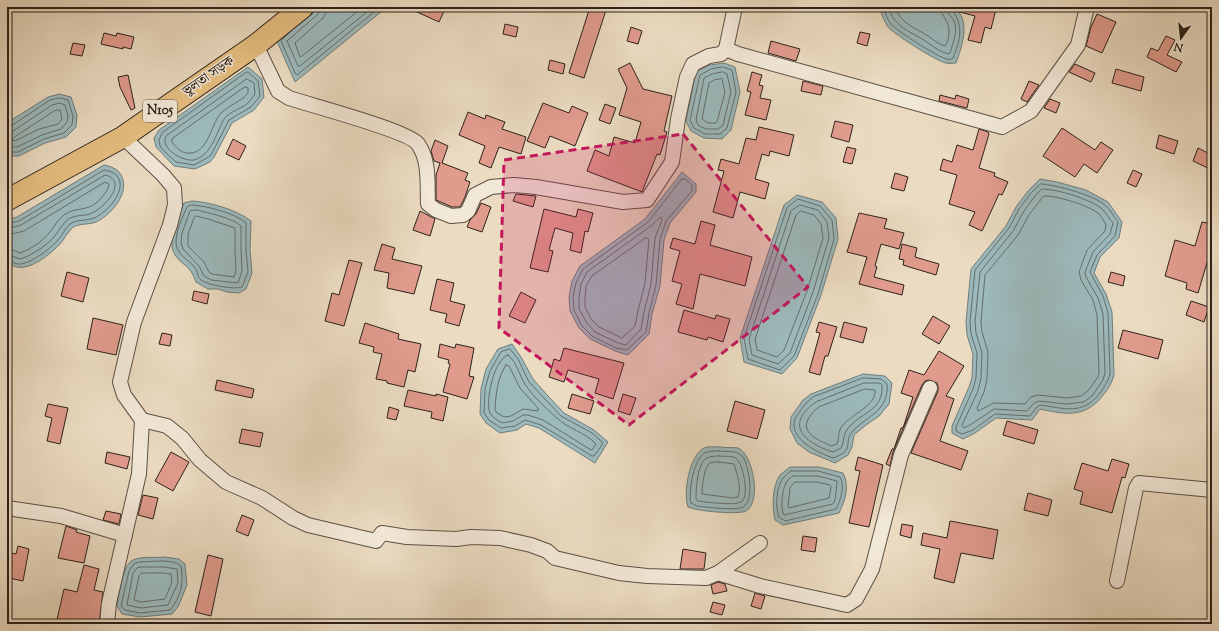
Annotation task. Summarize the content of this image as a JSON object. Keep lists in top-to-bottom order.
{
  "streets": {
    "highway": ["ভুলতা সড়ক", "N105"]
  },
  "north": "bottom"
}
